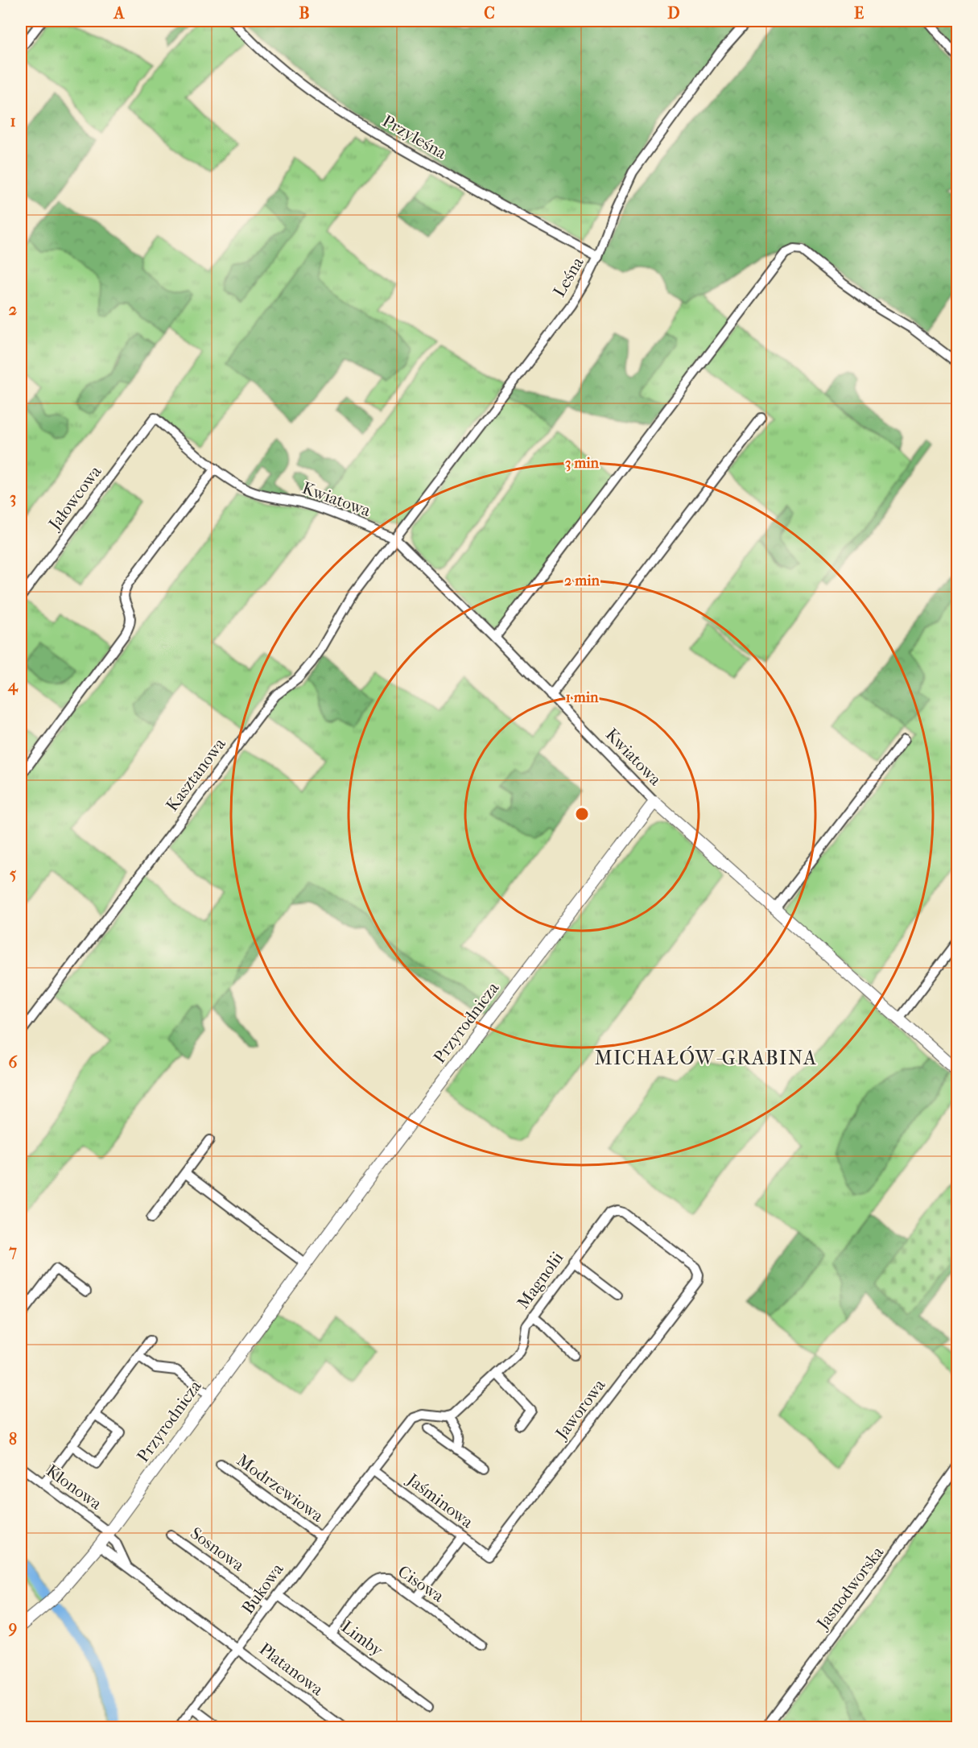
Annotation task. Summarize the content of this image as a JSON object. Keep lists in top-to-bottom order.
{
  "streets": {
    "street": [
      "Przyleśna",
      "Leśna",
      "Jałowcowa",
      "Kwiatowa",
      "Kasztanowa",
      "Przyrodnicza",
      "Magnolii",
      "Jaworowa",
      "Klonowa",
      "Modrzewiowa",
      "Jaśminowa",
      "Sosnowa",
      "Cisowa",
      "Jasnodworska",
      "Bukowa",
      "Limby",
      "Platanowa"
    ]
  },
  "crossings": [
    ["Przyleśna", "Leśna"],
    ["Leśna", "Kwiatowa"],
    ["Leśna", "Kasztanowa"],
    ["Jałowcowa", "Kwiatowa"],
    ["Kwiatowa", "Kasztanowa"],
    ["Kwiatowa", "Przyrodnicza"],
    ["Przyrodnicza", "Klonowa"],
    ["Przyrodnicza", "Platanowa"],
    ["Magnolii", "Jaworowa"],
    ["Jaworowa", "Jaśminowa"],
    ["Klonowa", "Platanowa"],
    ["Modrzewiowa", "Bukowa"],
    ["Jaśminowa", "Bukowa"],
    ["Sosnowa", "Bukowa"],
    ["Cisowa", "Limby"],
    ["Bukowa", "Limby"],
    ["Bukowa", "Platanowa"]
  ],
  "districts": ["MICHAŁÓW-GRABINA"],
  "grid": {
    "columns": [
      "A",
      "B",
      "C",
      "D",
      "E"
    ],
    "rows": [
      "1",
      "2",
      "3",
      "4",
      "5",
      "6",
      "7",
      "8",
      "9"
    ]
  },
  "rings": ["3 min", "2 min", "1 min"]
}
